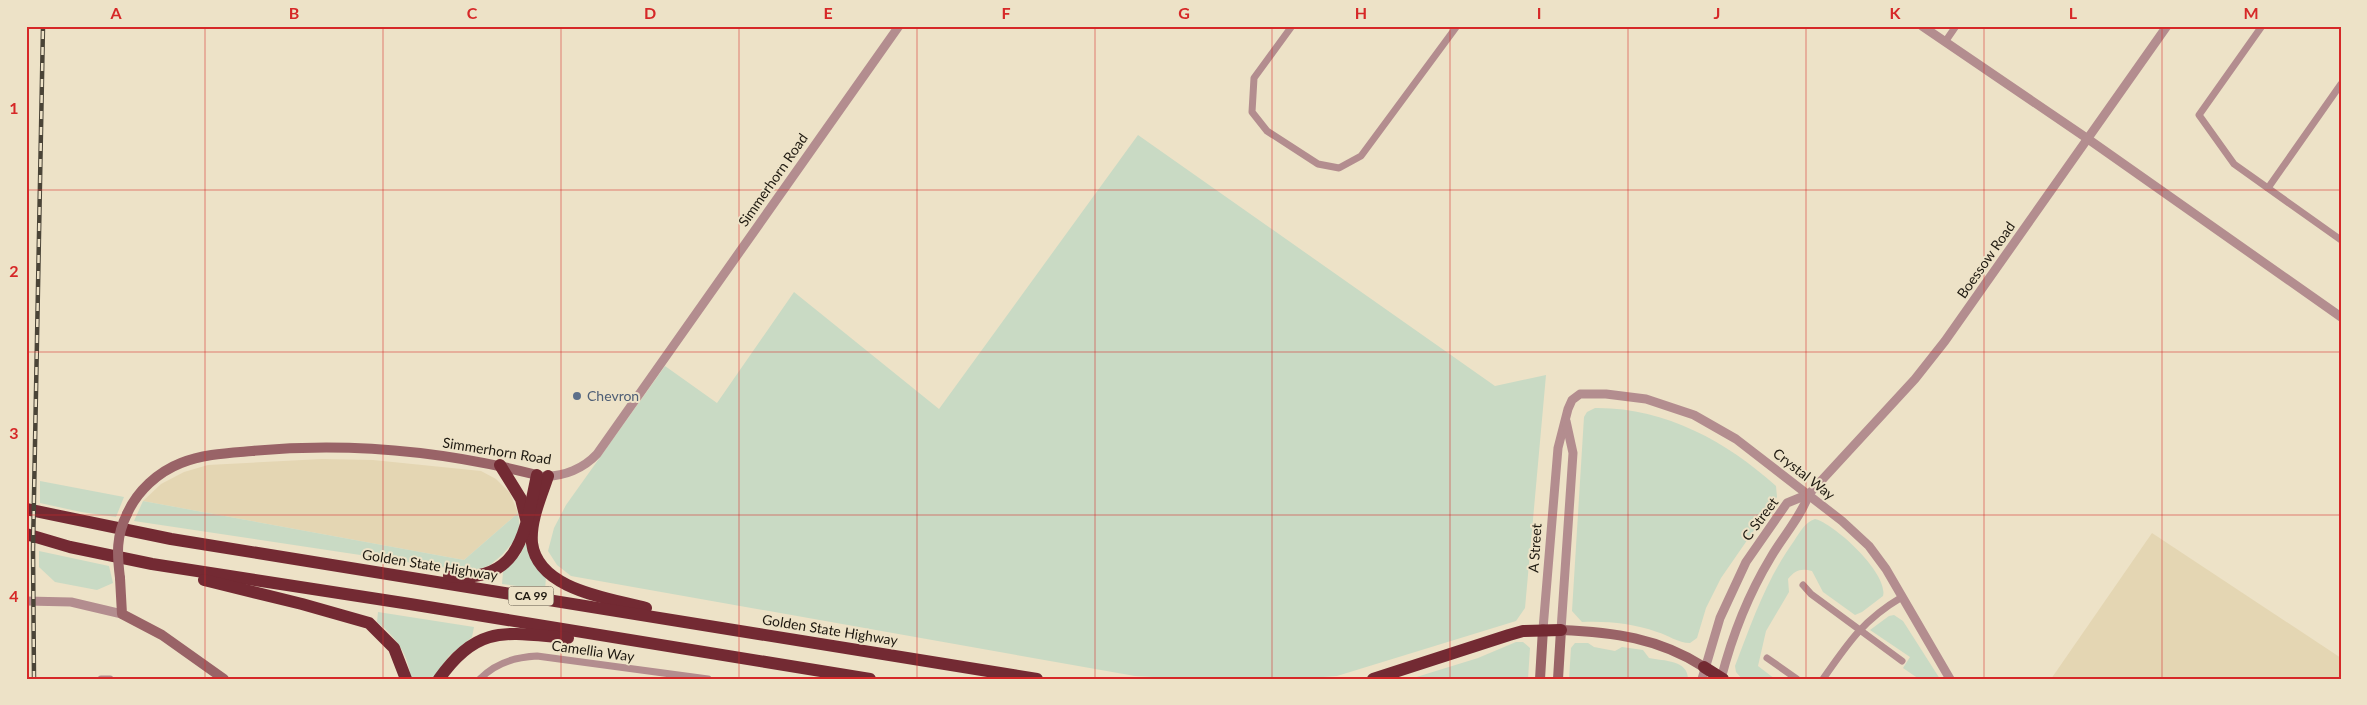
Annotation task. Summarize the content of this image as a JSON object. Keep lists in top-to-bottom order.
{
  "streets": {
    "highway": ["Golden State Highway", "CA 99"],
    "main road": ["Simmerhorn Road", "A Street"],
    "street": [
      "Boessow Road",
      "Crystal Way",
      "C Street",
      "Camellia Way"
    ]
  },
  "crossings": [
    ["Boessow Road", "Crystal Way"],
    ["Boessow Road", "C Street"],
    ["Crystal Way", "C Street"],
    ["Crystal Way", "A Street"]
  ],
  "places": ["Chevron"],
  "grid": {
    "columns": [
      "A",
      "B",
      "C",
      "D",
      "E",
      "F",
      "G",
      "H",
      "I",
      "J",
      "K",
      "L",
      "M"
    ],
    "rows": [
      "1",
      "2",
      "3",
      "4"
    ]
  }
}
